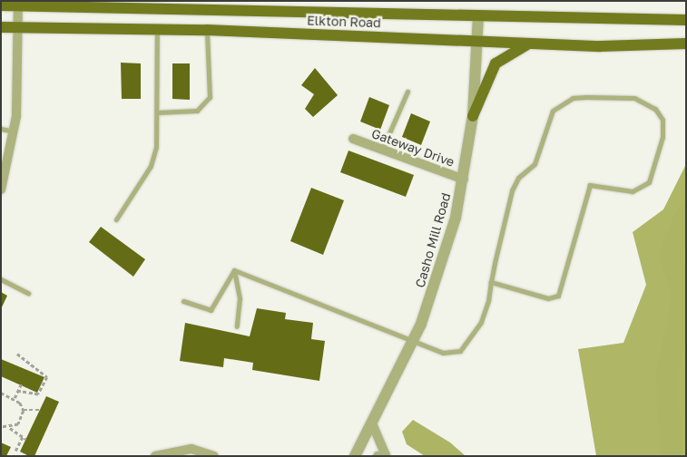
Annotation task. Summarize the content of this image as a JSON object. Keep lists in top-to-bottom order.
{
  "streets": {
    "main road": ["Elkton Road"],
    "street": ["Gateway Drive", "Casho Mill Road"]
  },
  "crossings": [
    ["Elkton Road", "Casho Mill Road"],
    ["Gateway Drive", "Casho Mill Road"]
  ]
}
